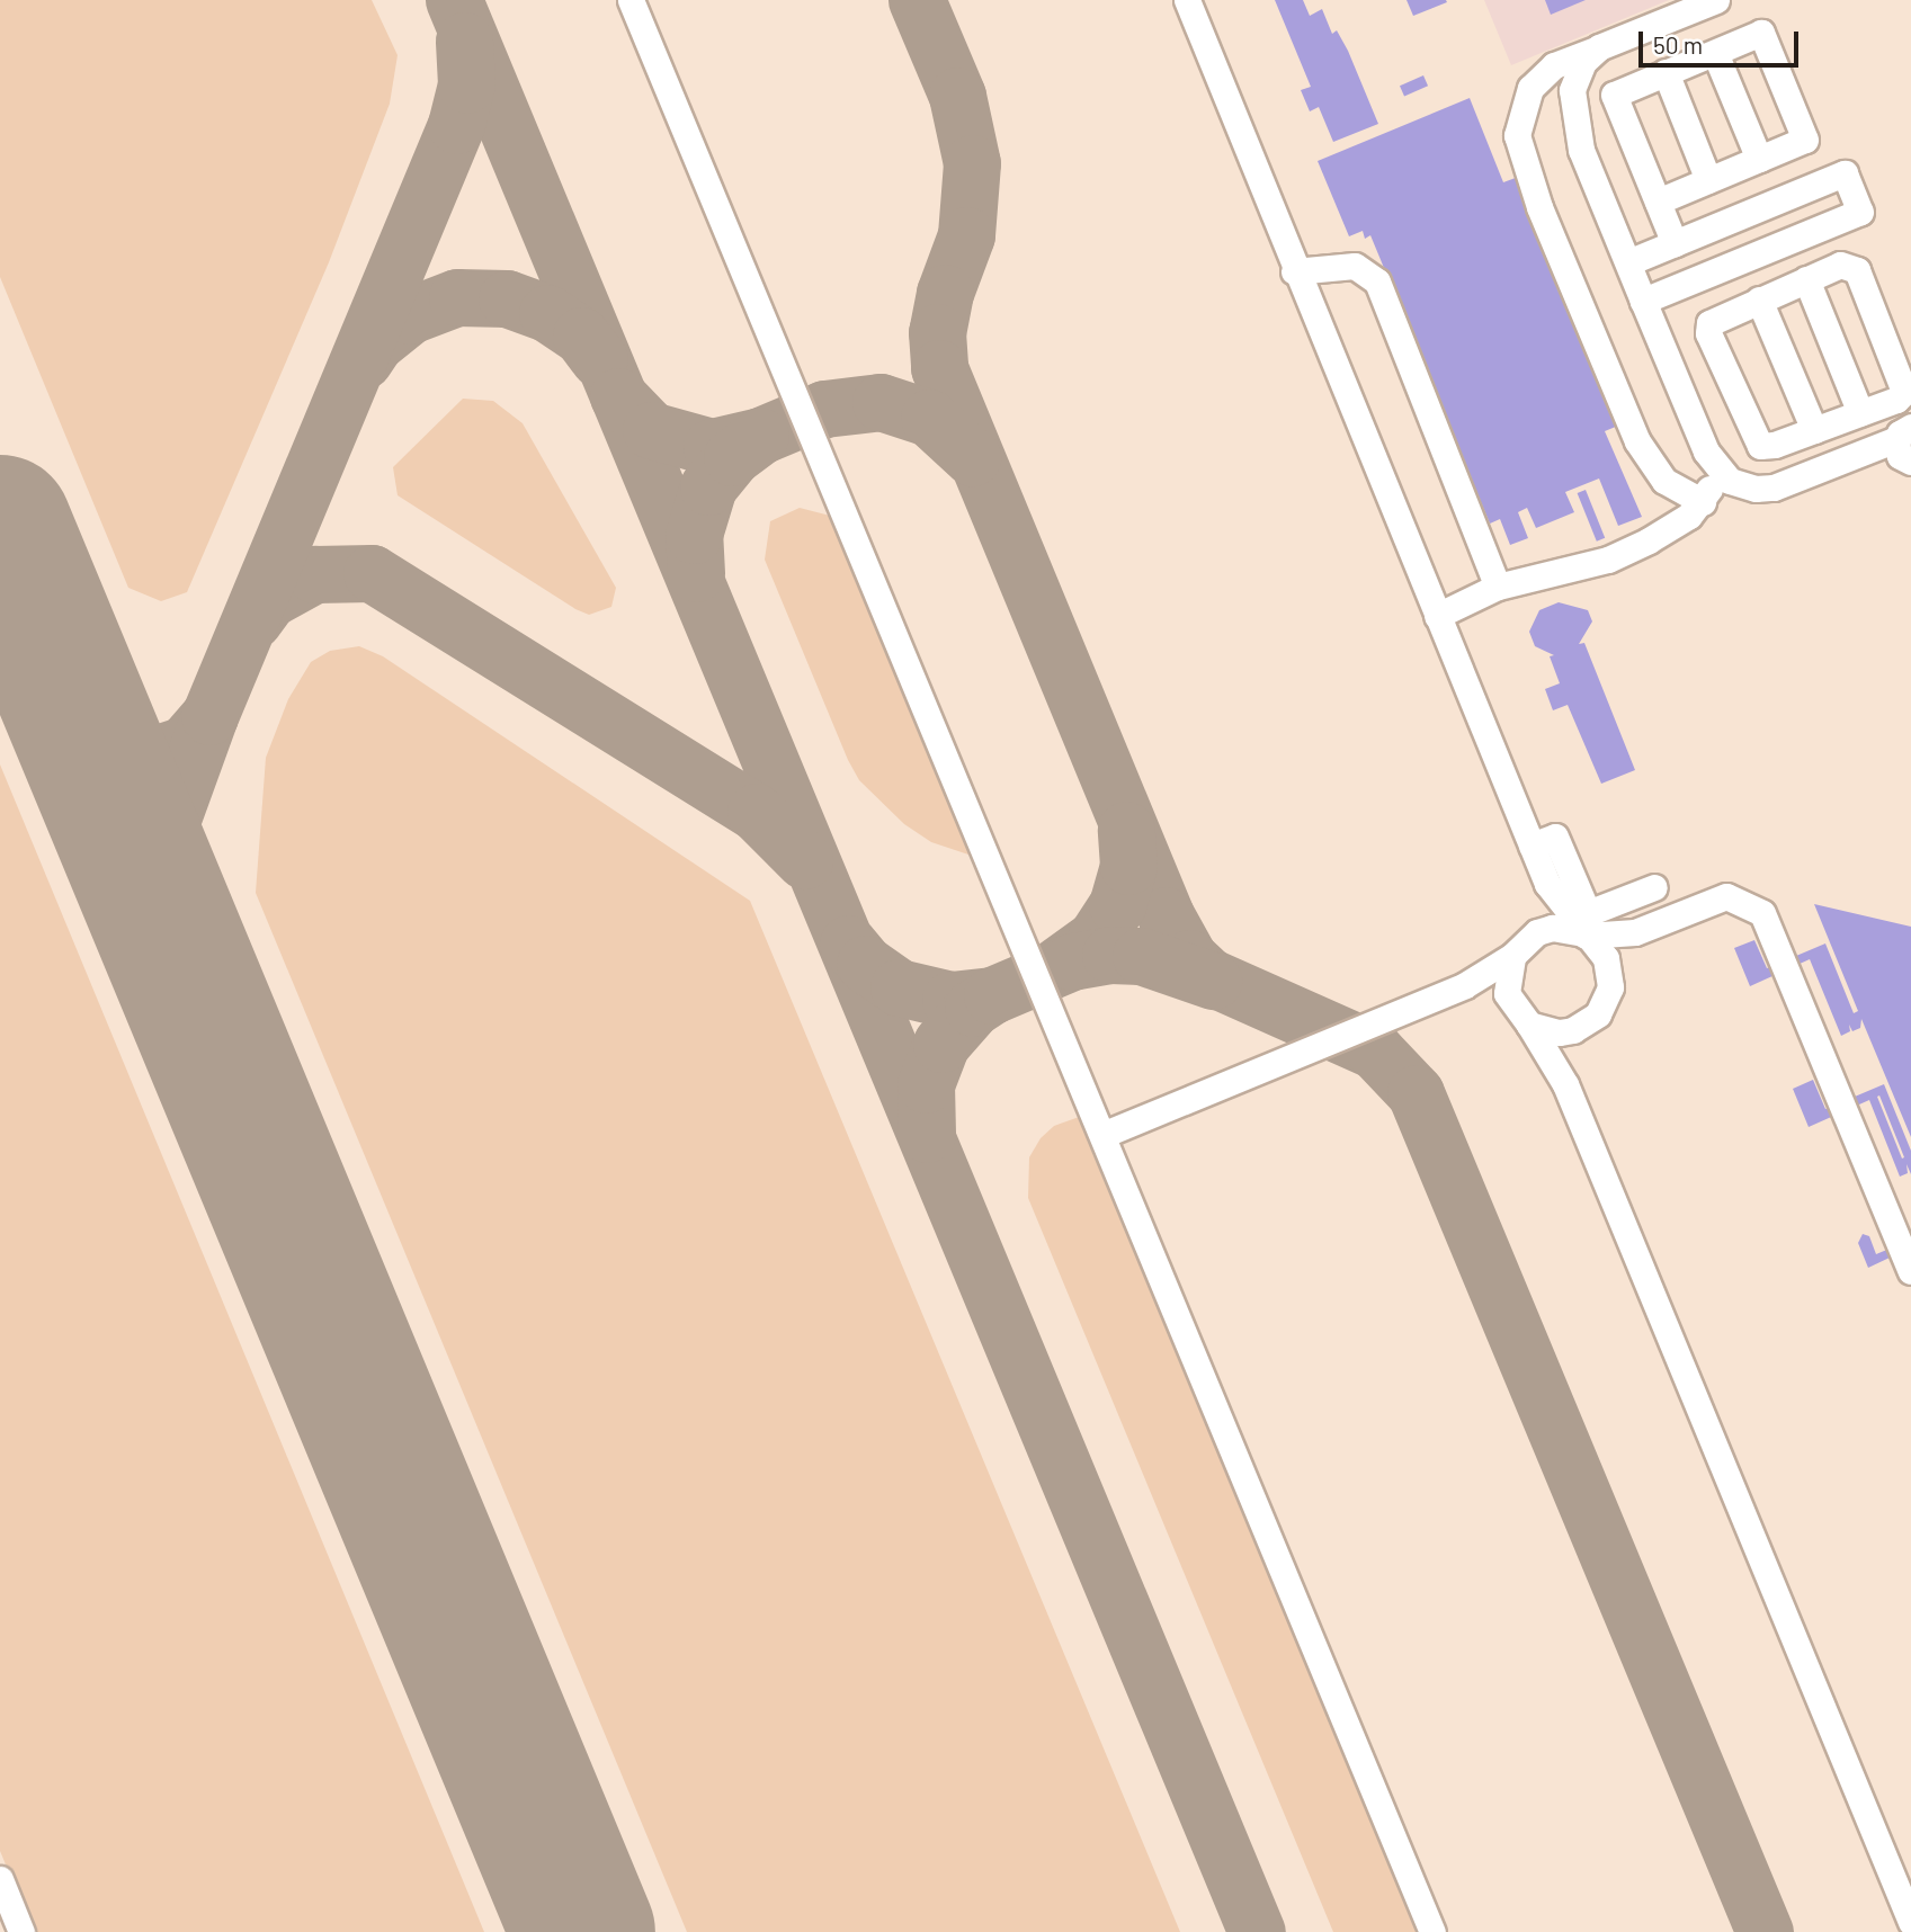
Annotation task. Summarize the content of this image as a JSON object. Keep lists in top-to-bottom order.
{
  "scale_bar": "50 m"
}
